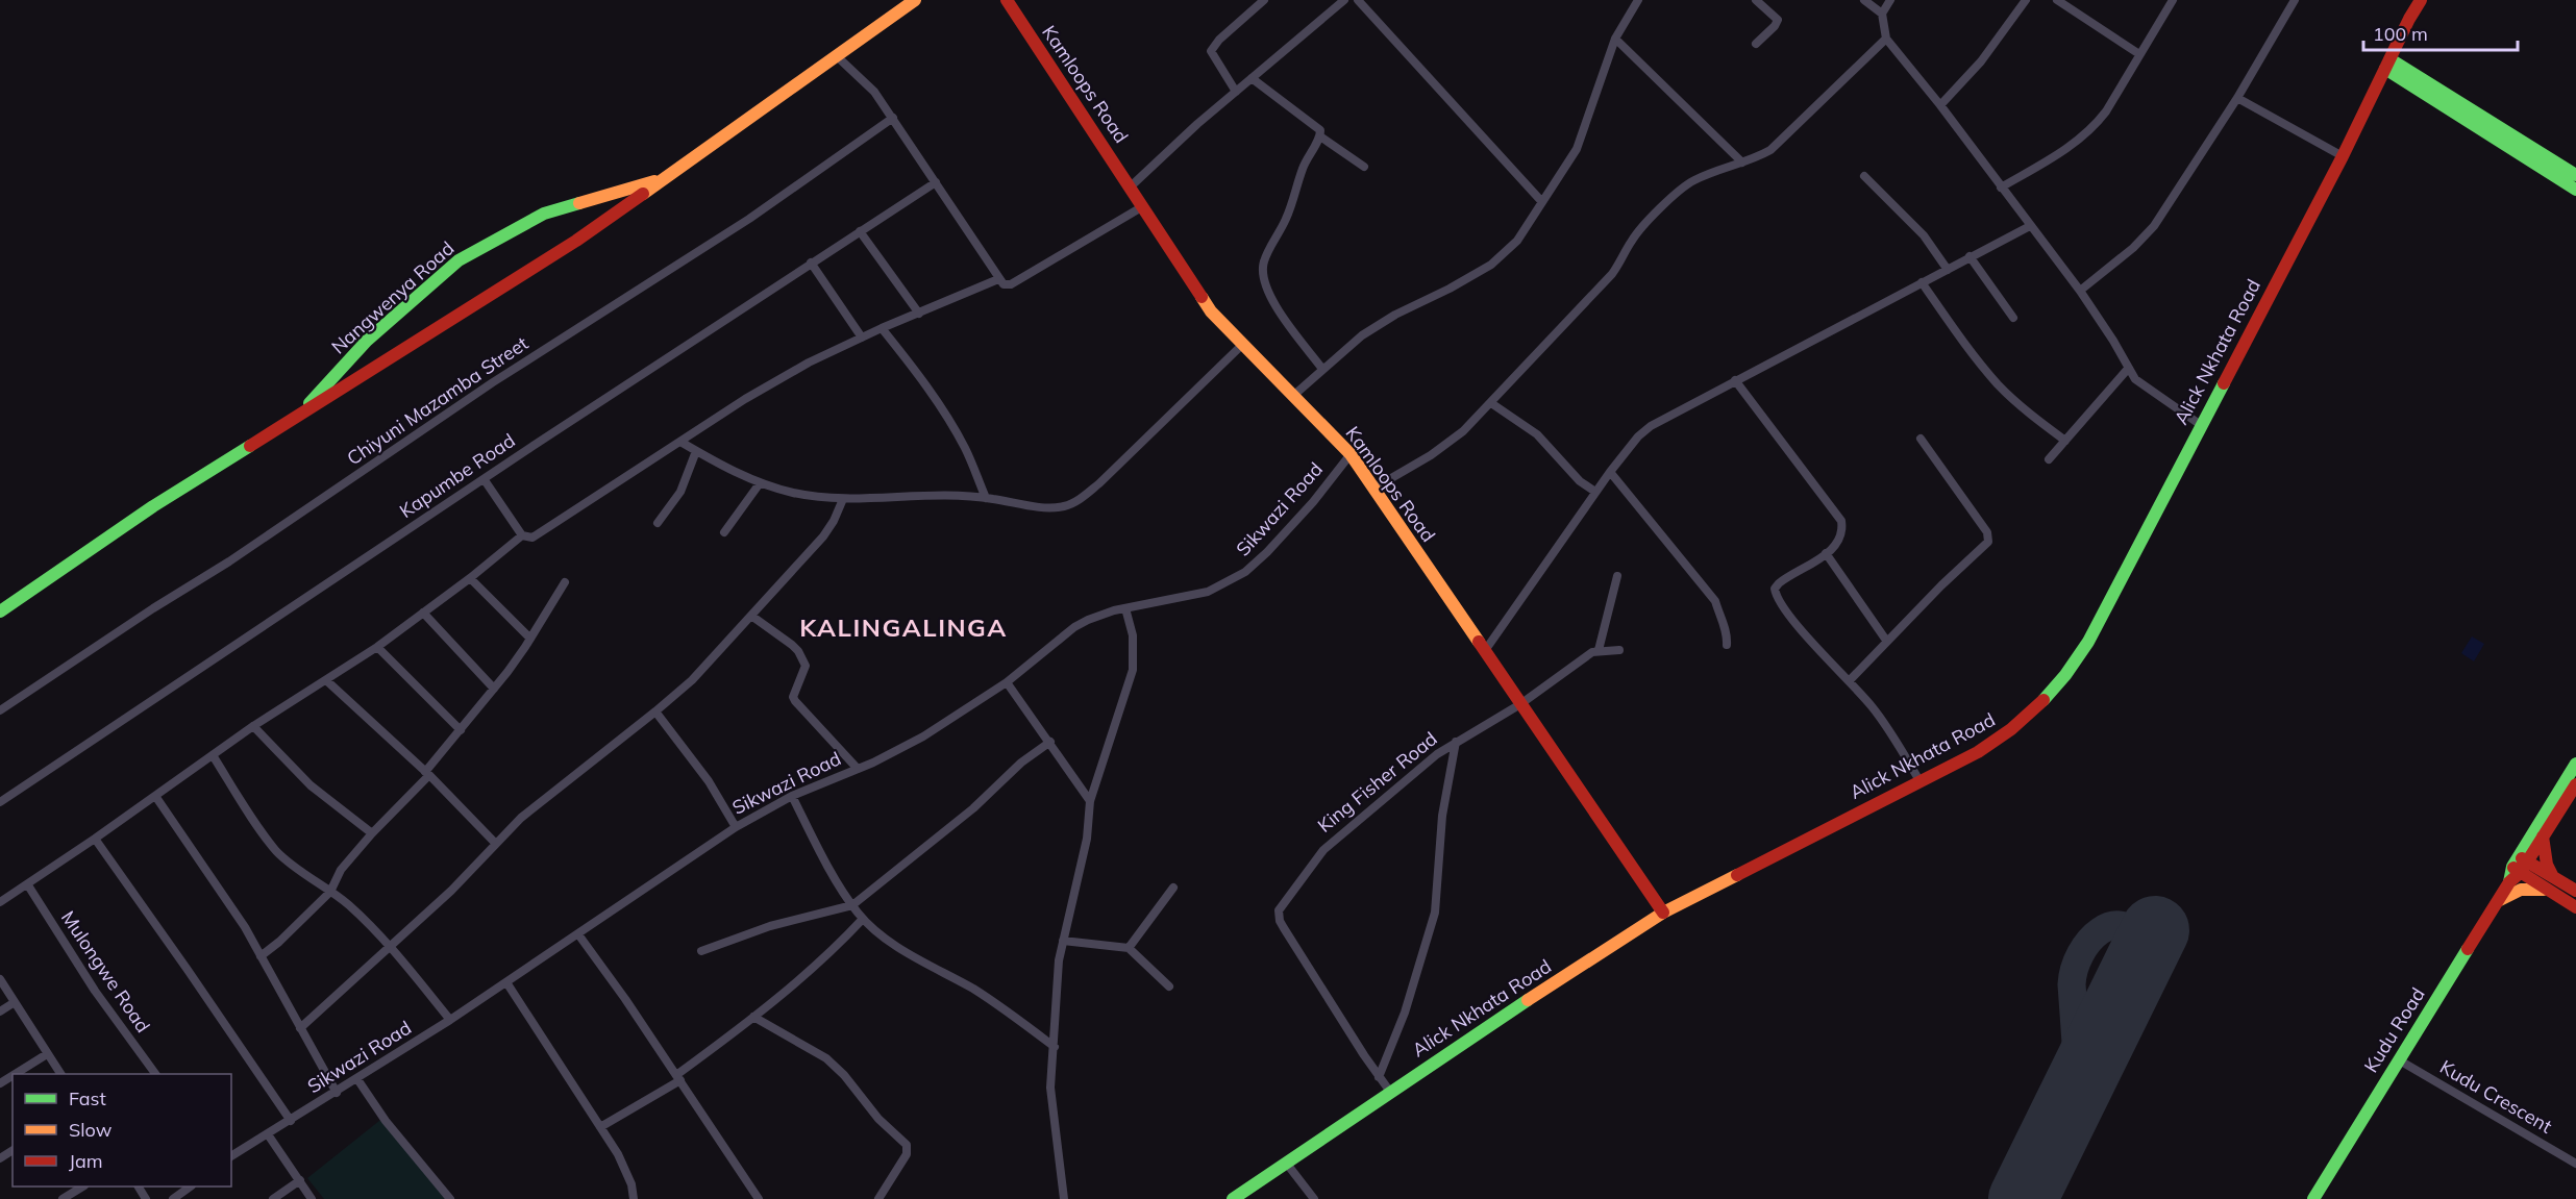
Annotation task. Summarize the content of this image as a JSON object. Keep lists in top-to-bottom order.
{
  "streets": {
    "main road": [
      "Kamloops Road",
      "Nangwenya Road",
      "Alick Nkhata Road",
      "Kudu Road"
    ],
    "street": [
      "Chiyuni Mazamba Street",
      "Kapumbe Road",
      "Sikwazi Road",
      "King Fisher Road",
      "Mulongwe Road",
      "Kudu Crescent"
    ]
  },
  "crossings": [
    ["Kamloops Road", "Alick Nkhata Road"],
    ["Kamloops Road", "Sikwazi Road"],
    ["Kamloops Road", "King Fisher Road"],
    ["Kudu Road", "Kudu Crescent"]
  ],
  "districts": ["KALINGALINGA"],
  "legend": ["Fast", "Slow", "Jam"],
  "scale_bar": "100 m"
}
